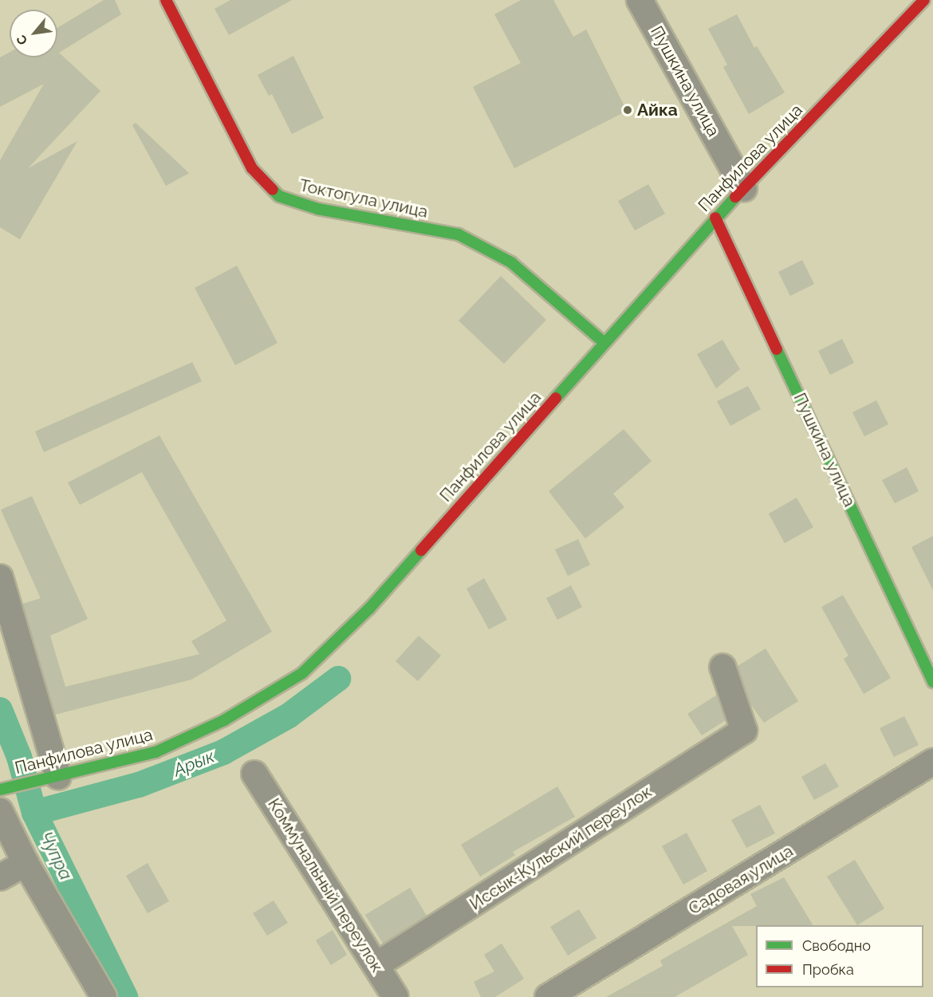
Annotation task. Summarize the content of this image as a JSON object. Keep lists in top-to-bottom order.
{
  "streets": {
    "street": [
      "Пушкина улица",
      "Панфилова улица",
      "Токтогула улица",
      "Иссык-Кульский переулок",
      "Садовая улица",
      "Коммунальный переулок"
    ]
  },
  "crossings": [
    ["Пушкина улица", "Панфилова улица"],
    ["Панфилова улица", "Токтогула улица"],
    ["Иссык-Кульский переулок", "Коммунальный переулок"]
  ],
  "water": ["Арык", "Чупра"],
  "places": ["Айка"],
  "legend": ["Свободно", "Пробка"],
  "north": "bottom left"
}
